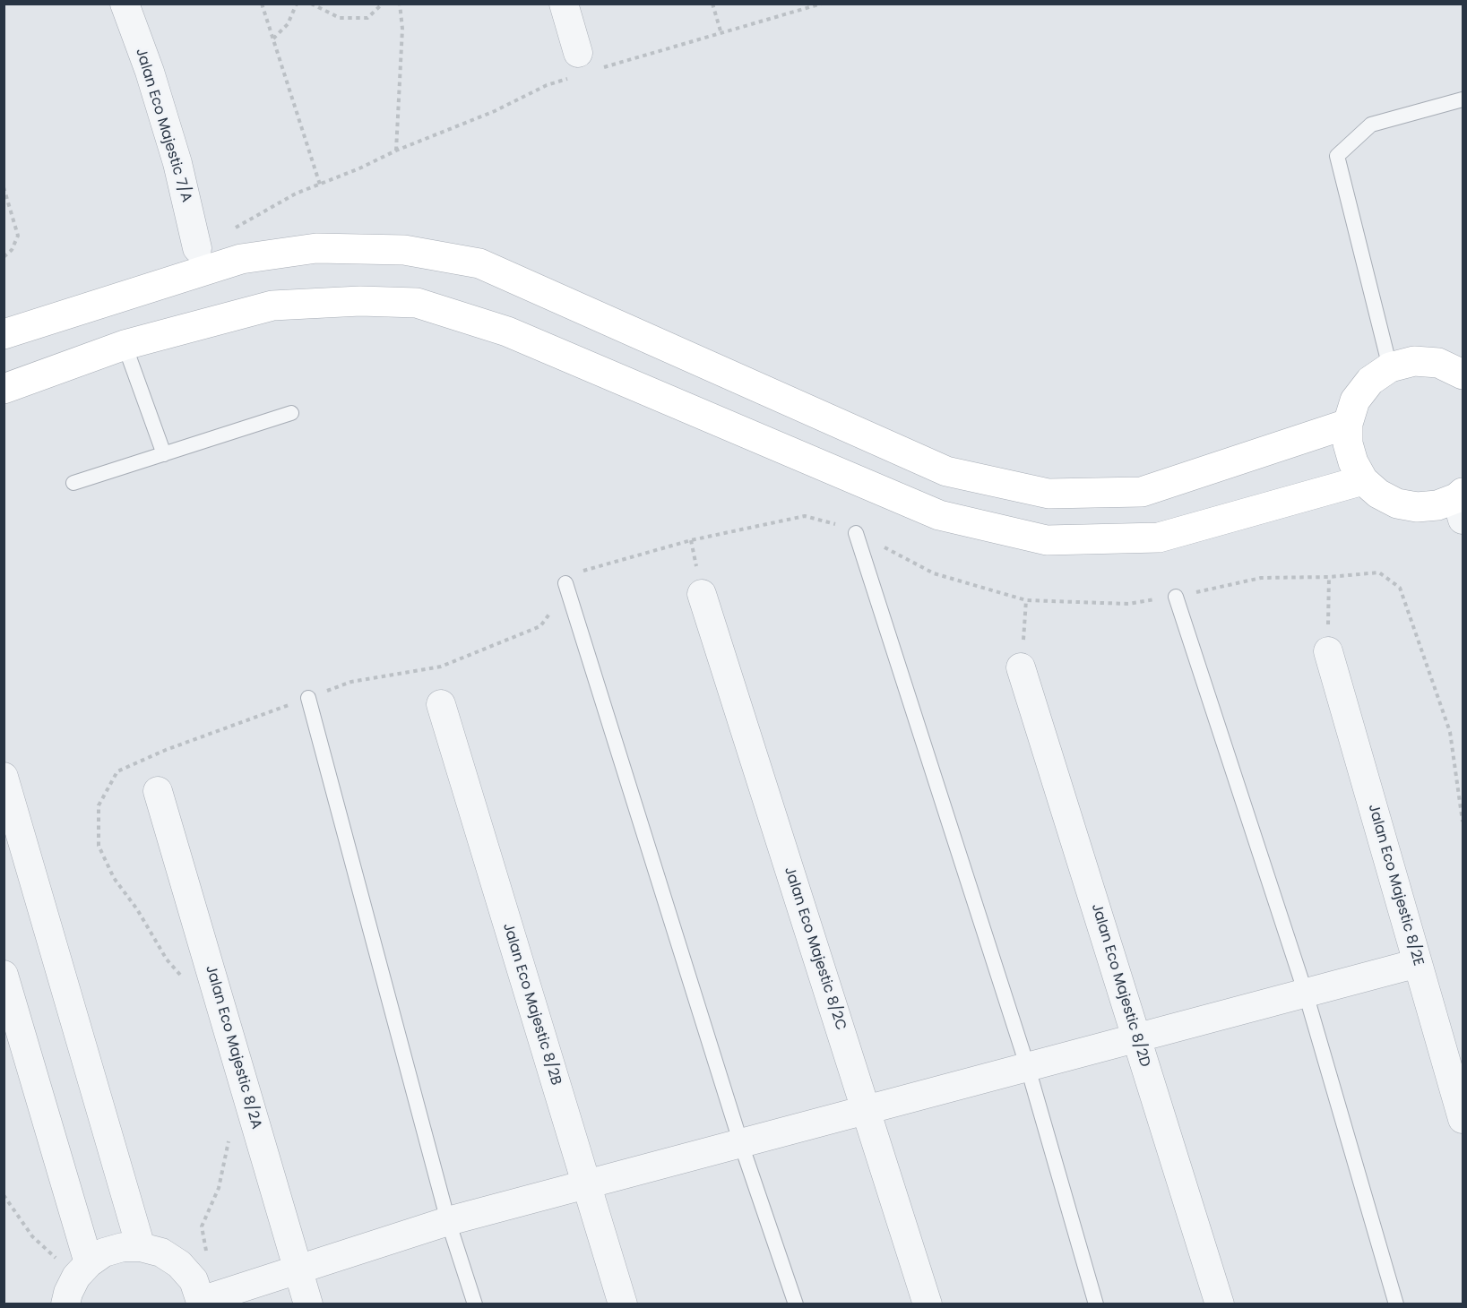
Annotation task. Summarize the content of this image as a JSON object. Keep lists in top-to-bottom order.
{
  "streets": {
    "street": [
      "Jalan Eco Majestic 7/A",
      "Jalan Eco Majestic 8/2E",
      "Jalan Eco Majestic 8/2C",
      "Jalan Eco Majestic 8/2D",
      "Jalan Eco Majestic 8/2B",
      "Jalan Eco Majestic 8/2A"
    ]
  }
}
